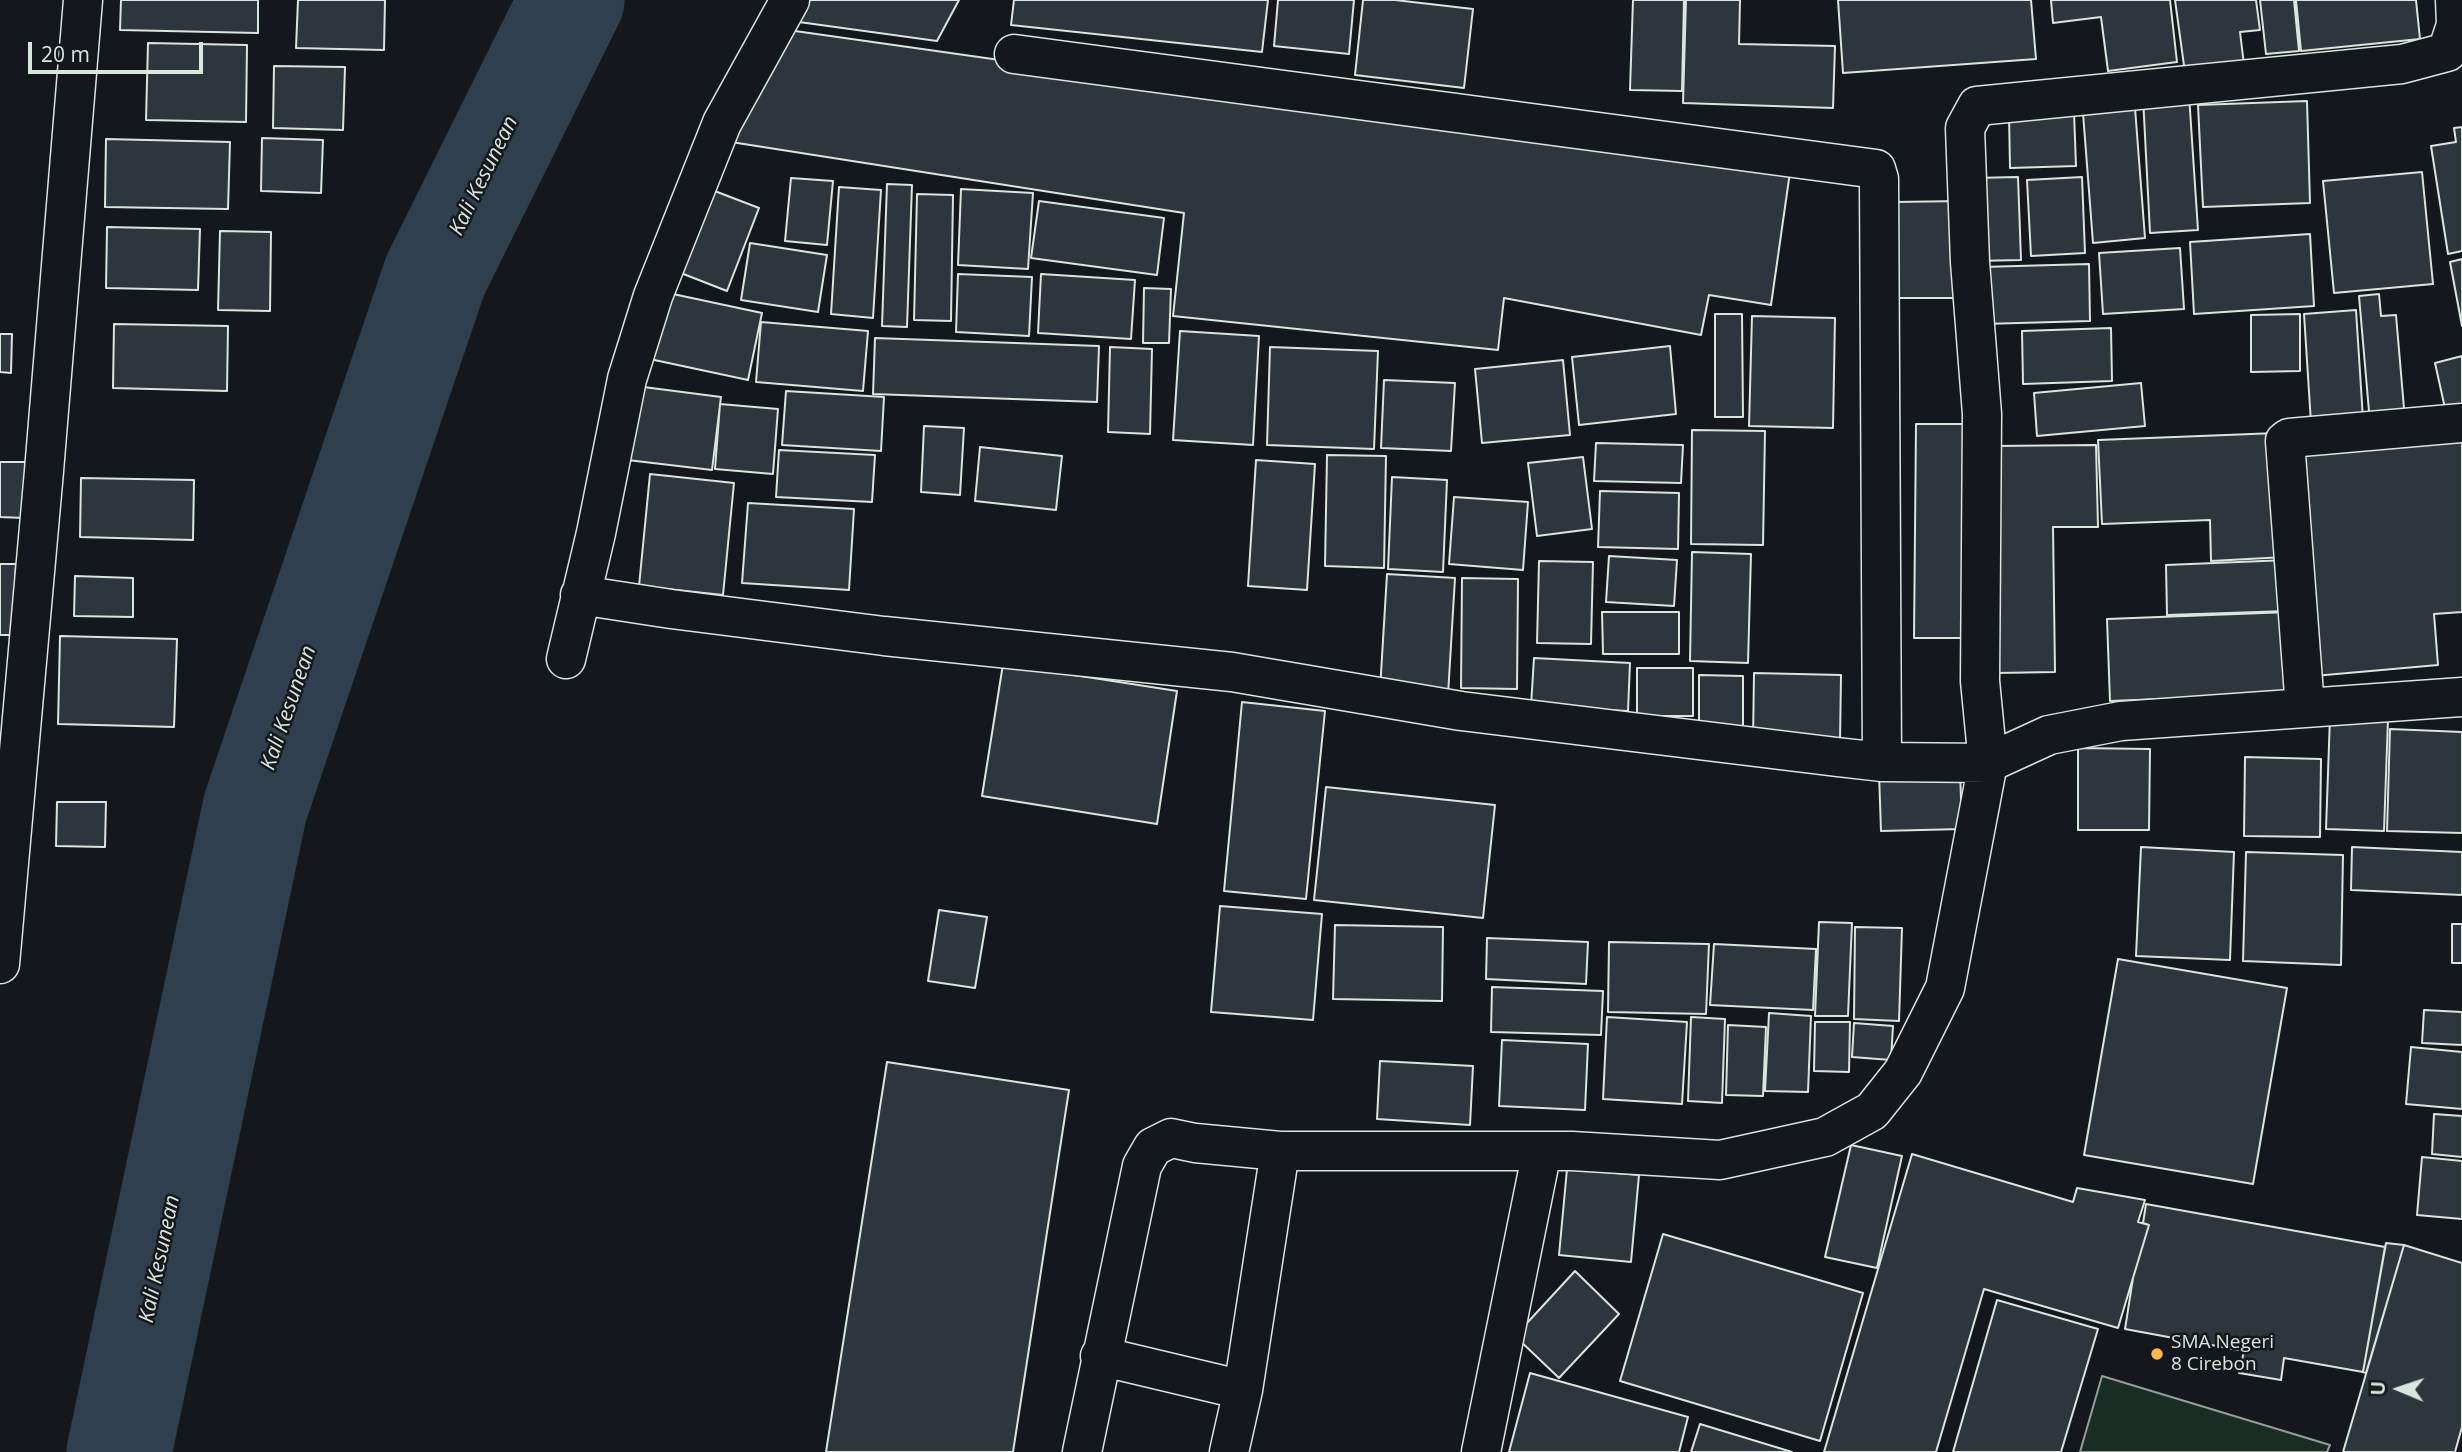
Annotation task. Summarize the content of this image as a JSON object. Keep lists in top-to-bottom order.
{
  "water": ["Kali Kesunean"],
  "places": ["SMA Negeri 8 Cirebon"],
  "scale_bar": "20 m",
  "north": "left"
}
